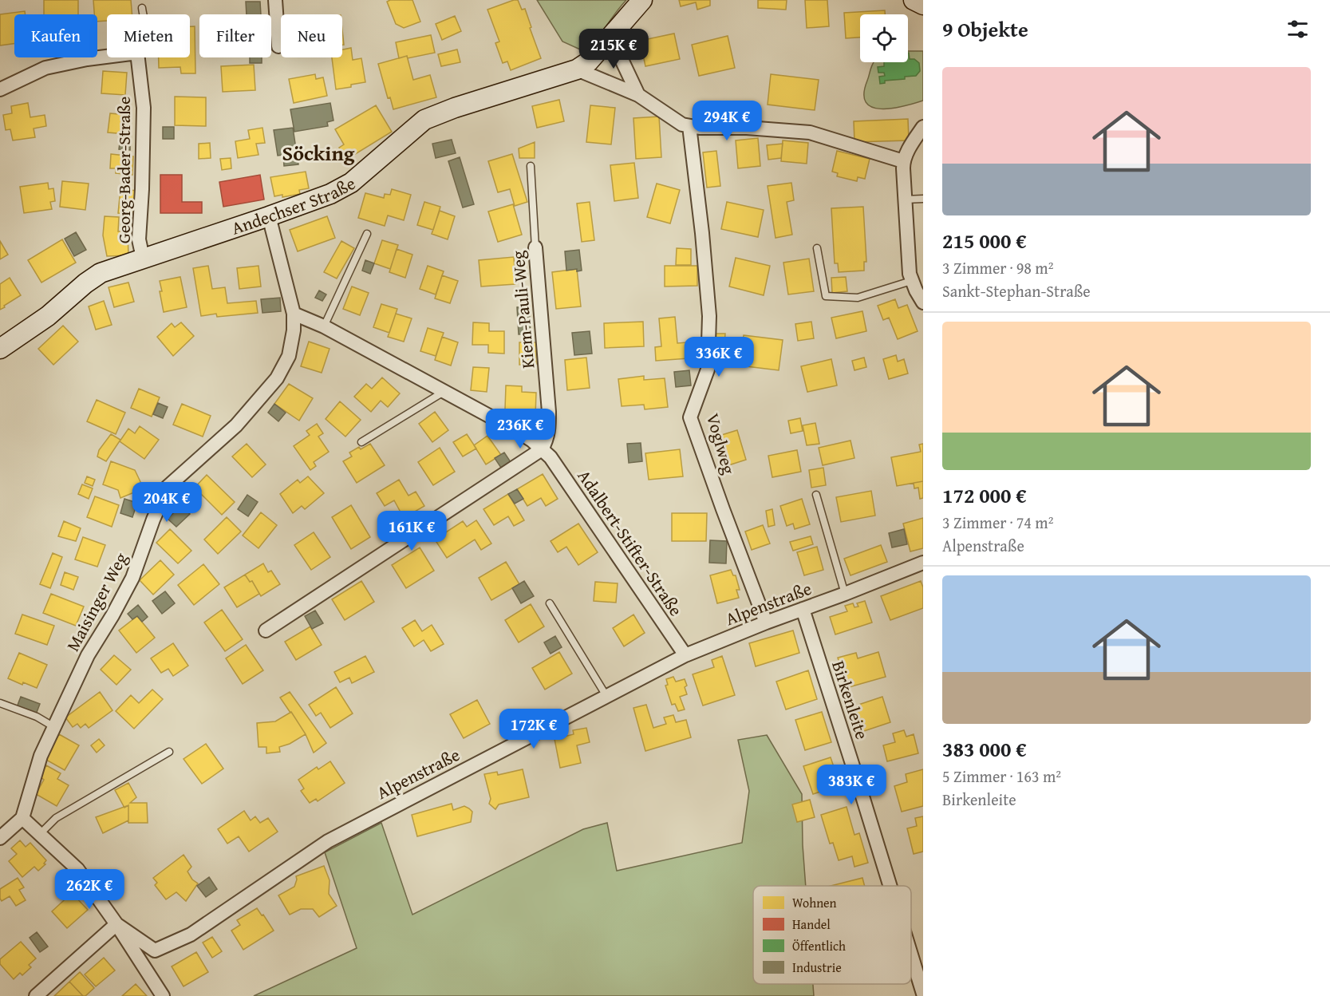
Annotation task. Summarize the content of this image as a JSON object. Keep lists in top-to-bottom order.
{
  "streets": {
    "street": [
      "Georg-Bader-Straße",
      "Andechser Straße",
      "Kiem-Pauli-Weg",
      "Voglweg",
      "Adalbert-Stifter-Straße",
      "Maisinger Weg",
      "Alpenstraße",
      "Birkenleite"
    ]
  },
  "crossings": [
    ["Georg-Bader-Straße", "Andechser Straße"],
    ["Andechser Straße", "Maisinger Weg"],
    ["Kiem-Pauli-Weg", "Adalbert-Stifter-Straße"],
    ["Voglweg", "Alpenstraße"],
    ["Adalbert-Stifter-Straße", "Maisinger Weg"],
    ["Adalbert-Stifter-Straße", "Alpenstraße"],
    ["Alpenstraße", "Birkenleite"]
  ],
  "districts": ["Söcking"],
  "legend": [
    "Wohnen",
    "Handel",
    "Öffentlich",
    "Industrie"
  ],
  "page": {
    "heading": "9 Objekte",
    "chip": [
      "Kaufen",
      "Mieten",
      "Filter",
      "Neu"
    ],
    "price": [
      "215K €",
      "294K €",
      "336K €",
      "236K €",
      "204K €",
      "161K €",
      "172K €",
      "383K €",
      "262K €"
    ],
    "list": [
      {
        "name": "215 000 €",
        "note": "3 Zimmer · 98 m² · Sankt-Stephan-Straße"
      },
      {
        "name": "172 000 €",
        "note": "3 Zimmer · 74 m² · Alpenstraße"
      },
      {
        "name": "383 000 €",
        "note": "5 Zimmer · 163 m² · Birkenleite"
      }
    ]
  }
}
